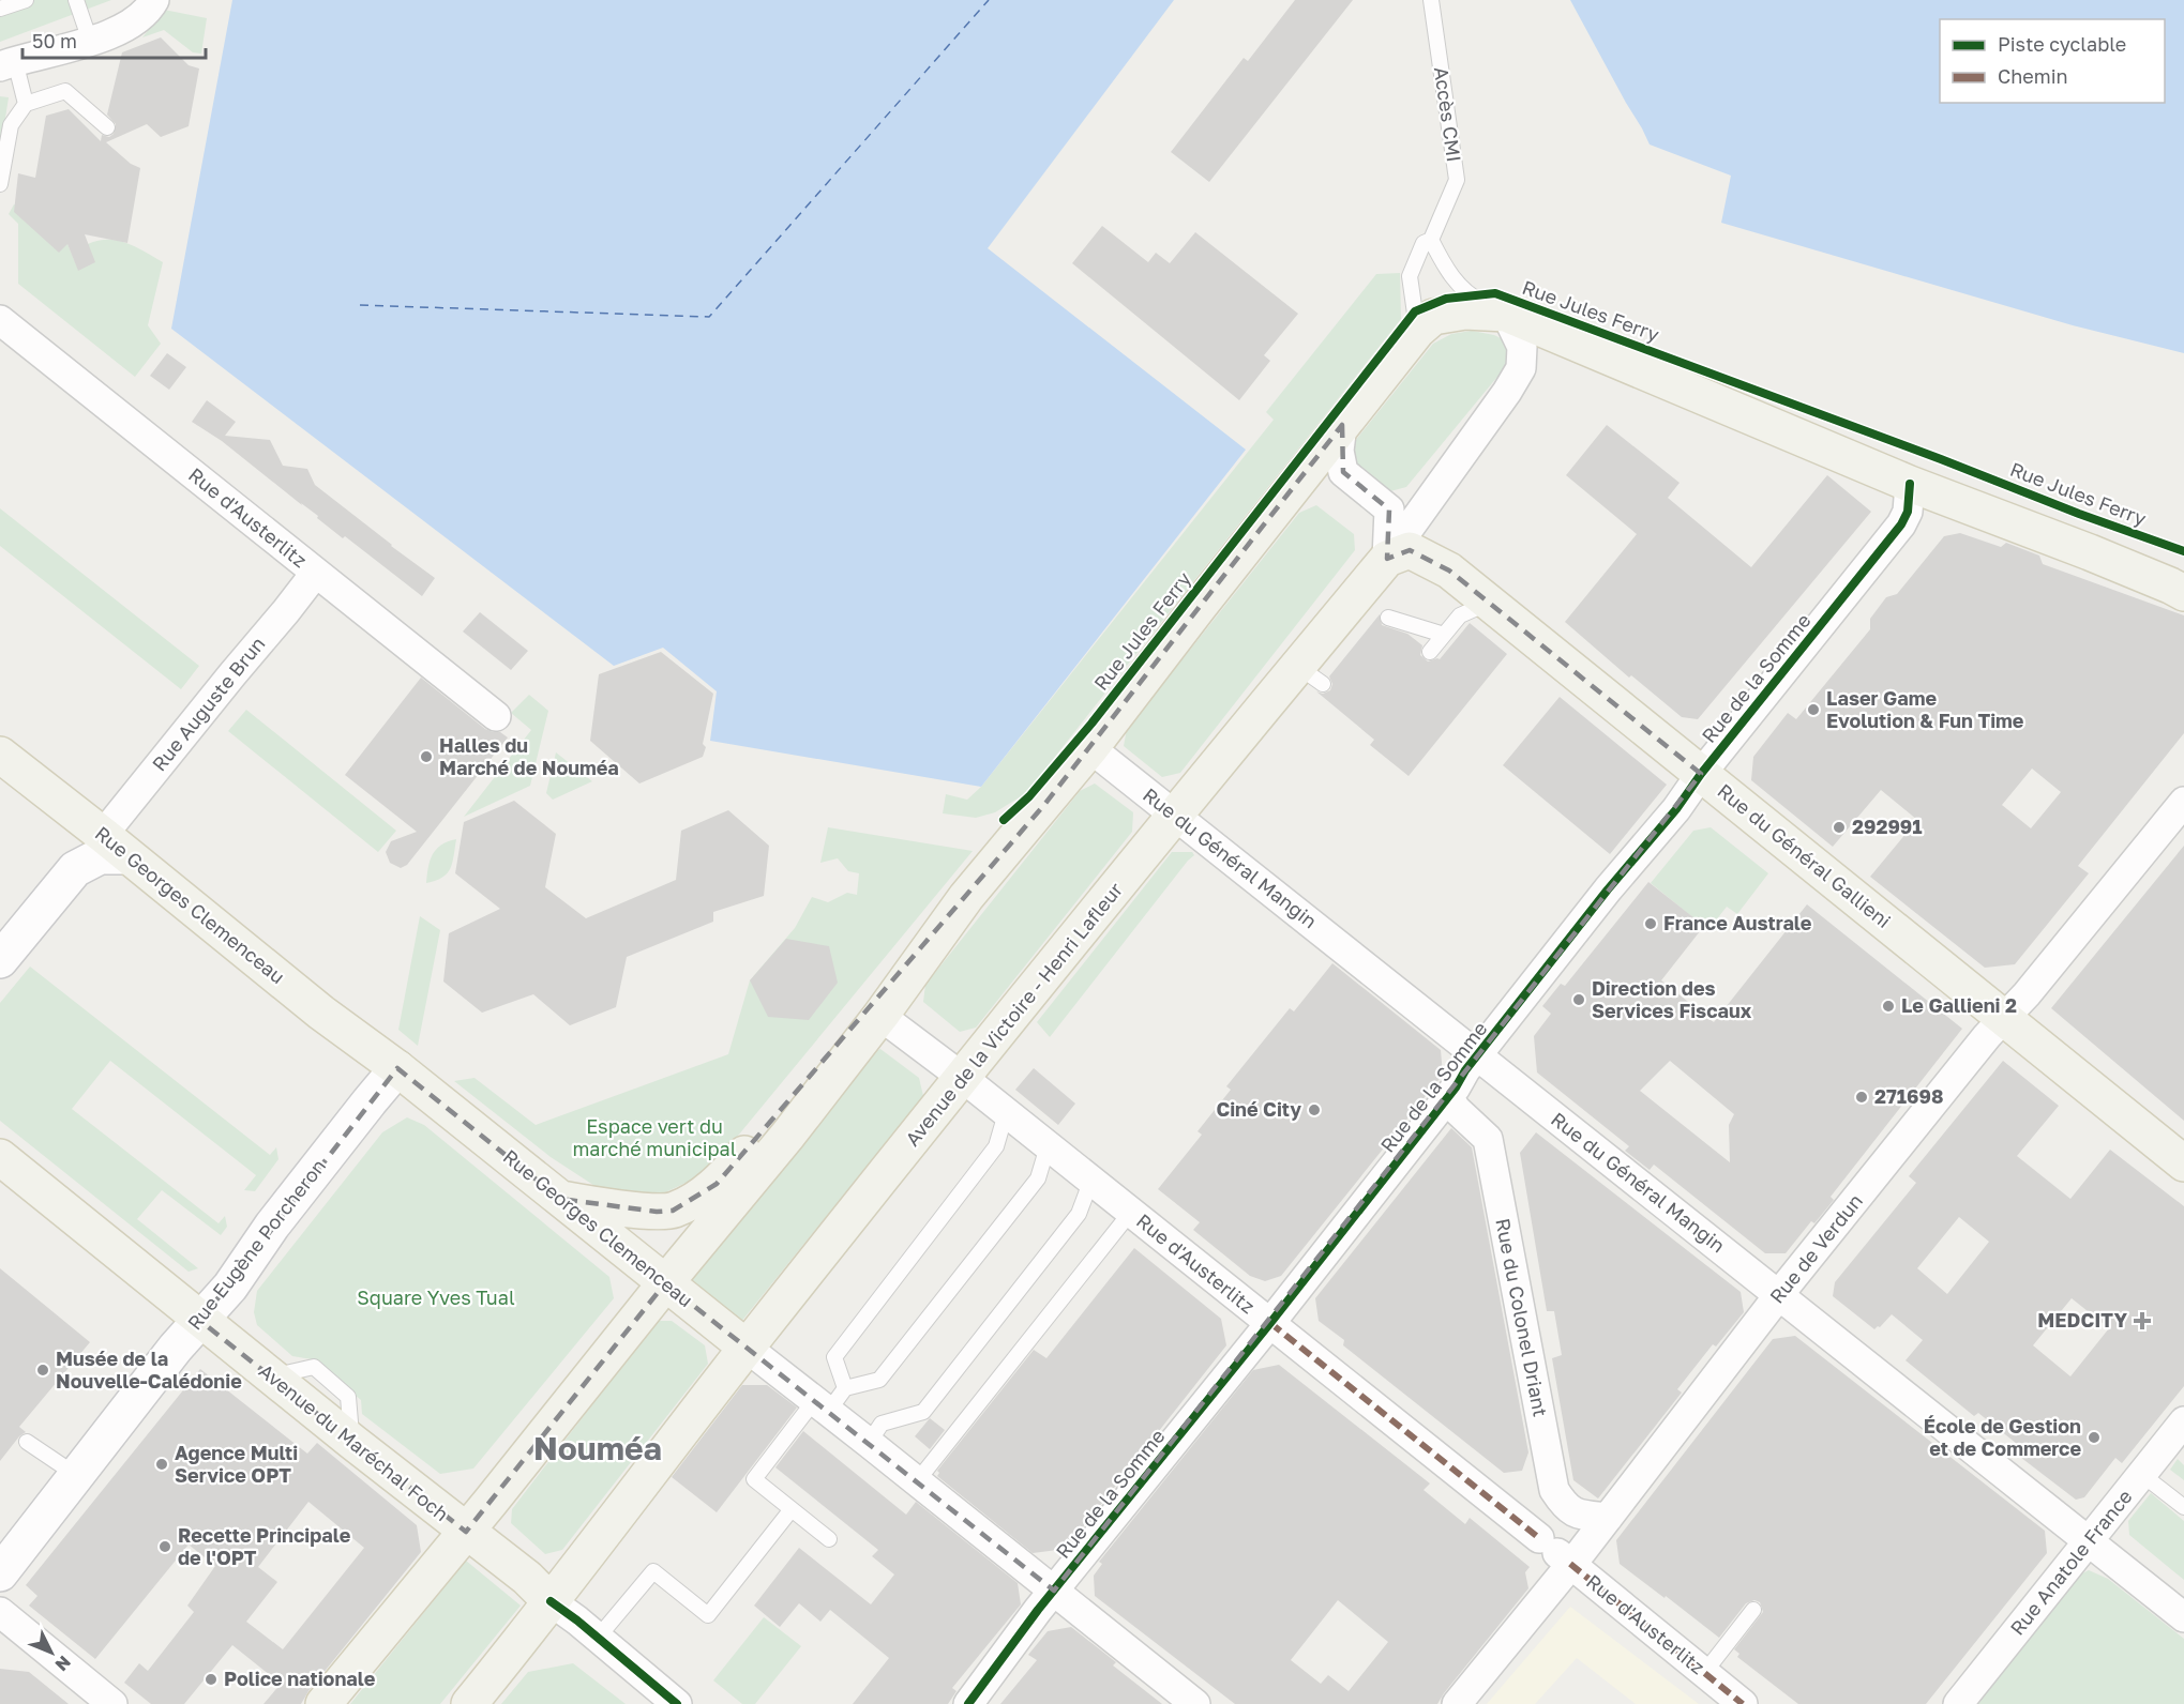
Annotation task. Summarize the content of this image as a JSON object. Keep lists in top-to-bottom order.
{
  "streets": {
    "main road": [
      "Rue Jules Ferry",
      "Rue du Général Gallieni",
      "Rue Georges Clemenceau",
      "Avenue de la Victoire - Henri Lafleur",
      "Avenue du Maréchal Foch"
    ],
    "street": [
      "Rue d'Austerlitz",
      "Rue de la Somme",
      "Rue Auguste Brun",
      "Rue du Général Mangin",
      "Rue Eugène Porcheron",
      "Rue de Verdun",
      "Rue du Colonel Driant",
      "Rue Anatole France"
    ],
    "lane": ["Accès CMI"]
  },
  "crossings": [
    ["Accès CMI", "Rue Jules Ferry"],
    ["Rue Jules Ferry", "Rue de la Somme"],
    ["Rue Jules Ferry", "Avenue de la Victoire - Henri Lafleur"],
    ["Rue d'Austerlitz", "Rue de la Somme"],
    ["Rue d'Austerlitz", "Rue Auguste Brun"],
    ["Rue d'Austerlitz", "Avenue de la Victoire - Henri Lafleur"],
    ["Rue d'Austerlitz", "Rue de Verdun"],
    ["Rue de la Somme", "Rue du Général Gallieni"],
    ["Rue de la Somme", "Rue du Général Mangin"],
    ["Rue de la Somme", "Rue Georges Clemenceau"],
    ["Rue de la Somme", "Rue du Colonel Driant"],
    ["Rue Auguste Brun", "Rue Georges Clemenceau"],
    ["Rue du Général Gallieni", "Avenue de la Victoire - Henri Lafleur"],
    ["Rue du Général Gallieni", "Rue de Verdun"],
    ["Rue du Général Mangin", "Avenue de la Victoire - Henri Lafleur"],
    ["Rue du Général Mangin", "Rue de Verdun"],
    ["Rue du Général Mangin", "Rue Anatole France"],
    ["Rue Georges Clemenceau", "Avenue de la Victoire - Henri Lafleur"],
    ["Rue Georges Clemenceau", "Rue Eugène Porcheron"],
    ["Avenue de la Victoire - Henri Lafleur", "Avenue du Maréchal Foch"],
    ["Rue Eugène Porcheron", "Avenue du Maréchal Foch"],
    ["Rue de Verdun", "Rue du Colonel Driant"]
  ],
  "districts": ["Nouméa"],
  "parks": ["Espace vert du marché municipal", "Square Yves Tual"],
  "places": {
    "other": [
      "Laser Game Evolution & Fun Time",
      "Halles du Marché de Nouméa",
      "292991",
      "France Australe",
      "Direction des Services Fiscaux",
      "Le Gallieni 2",
      "271698",
      "Ciné City",
      "Musée de la Nouvelle-Calédonie",
      "École de Gestion et de Commerce",
      "Agence Multi Service OPT",
      "Recette Principale de l'OPT",
      "Police nationale"
    ],
    "health": ["MEDCITY"]
  },
  "legend": ["Piste cyclable", "Chemin"],
  "scale_bar": "50 m",
  "north": "bottom right"
}
